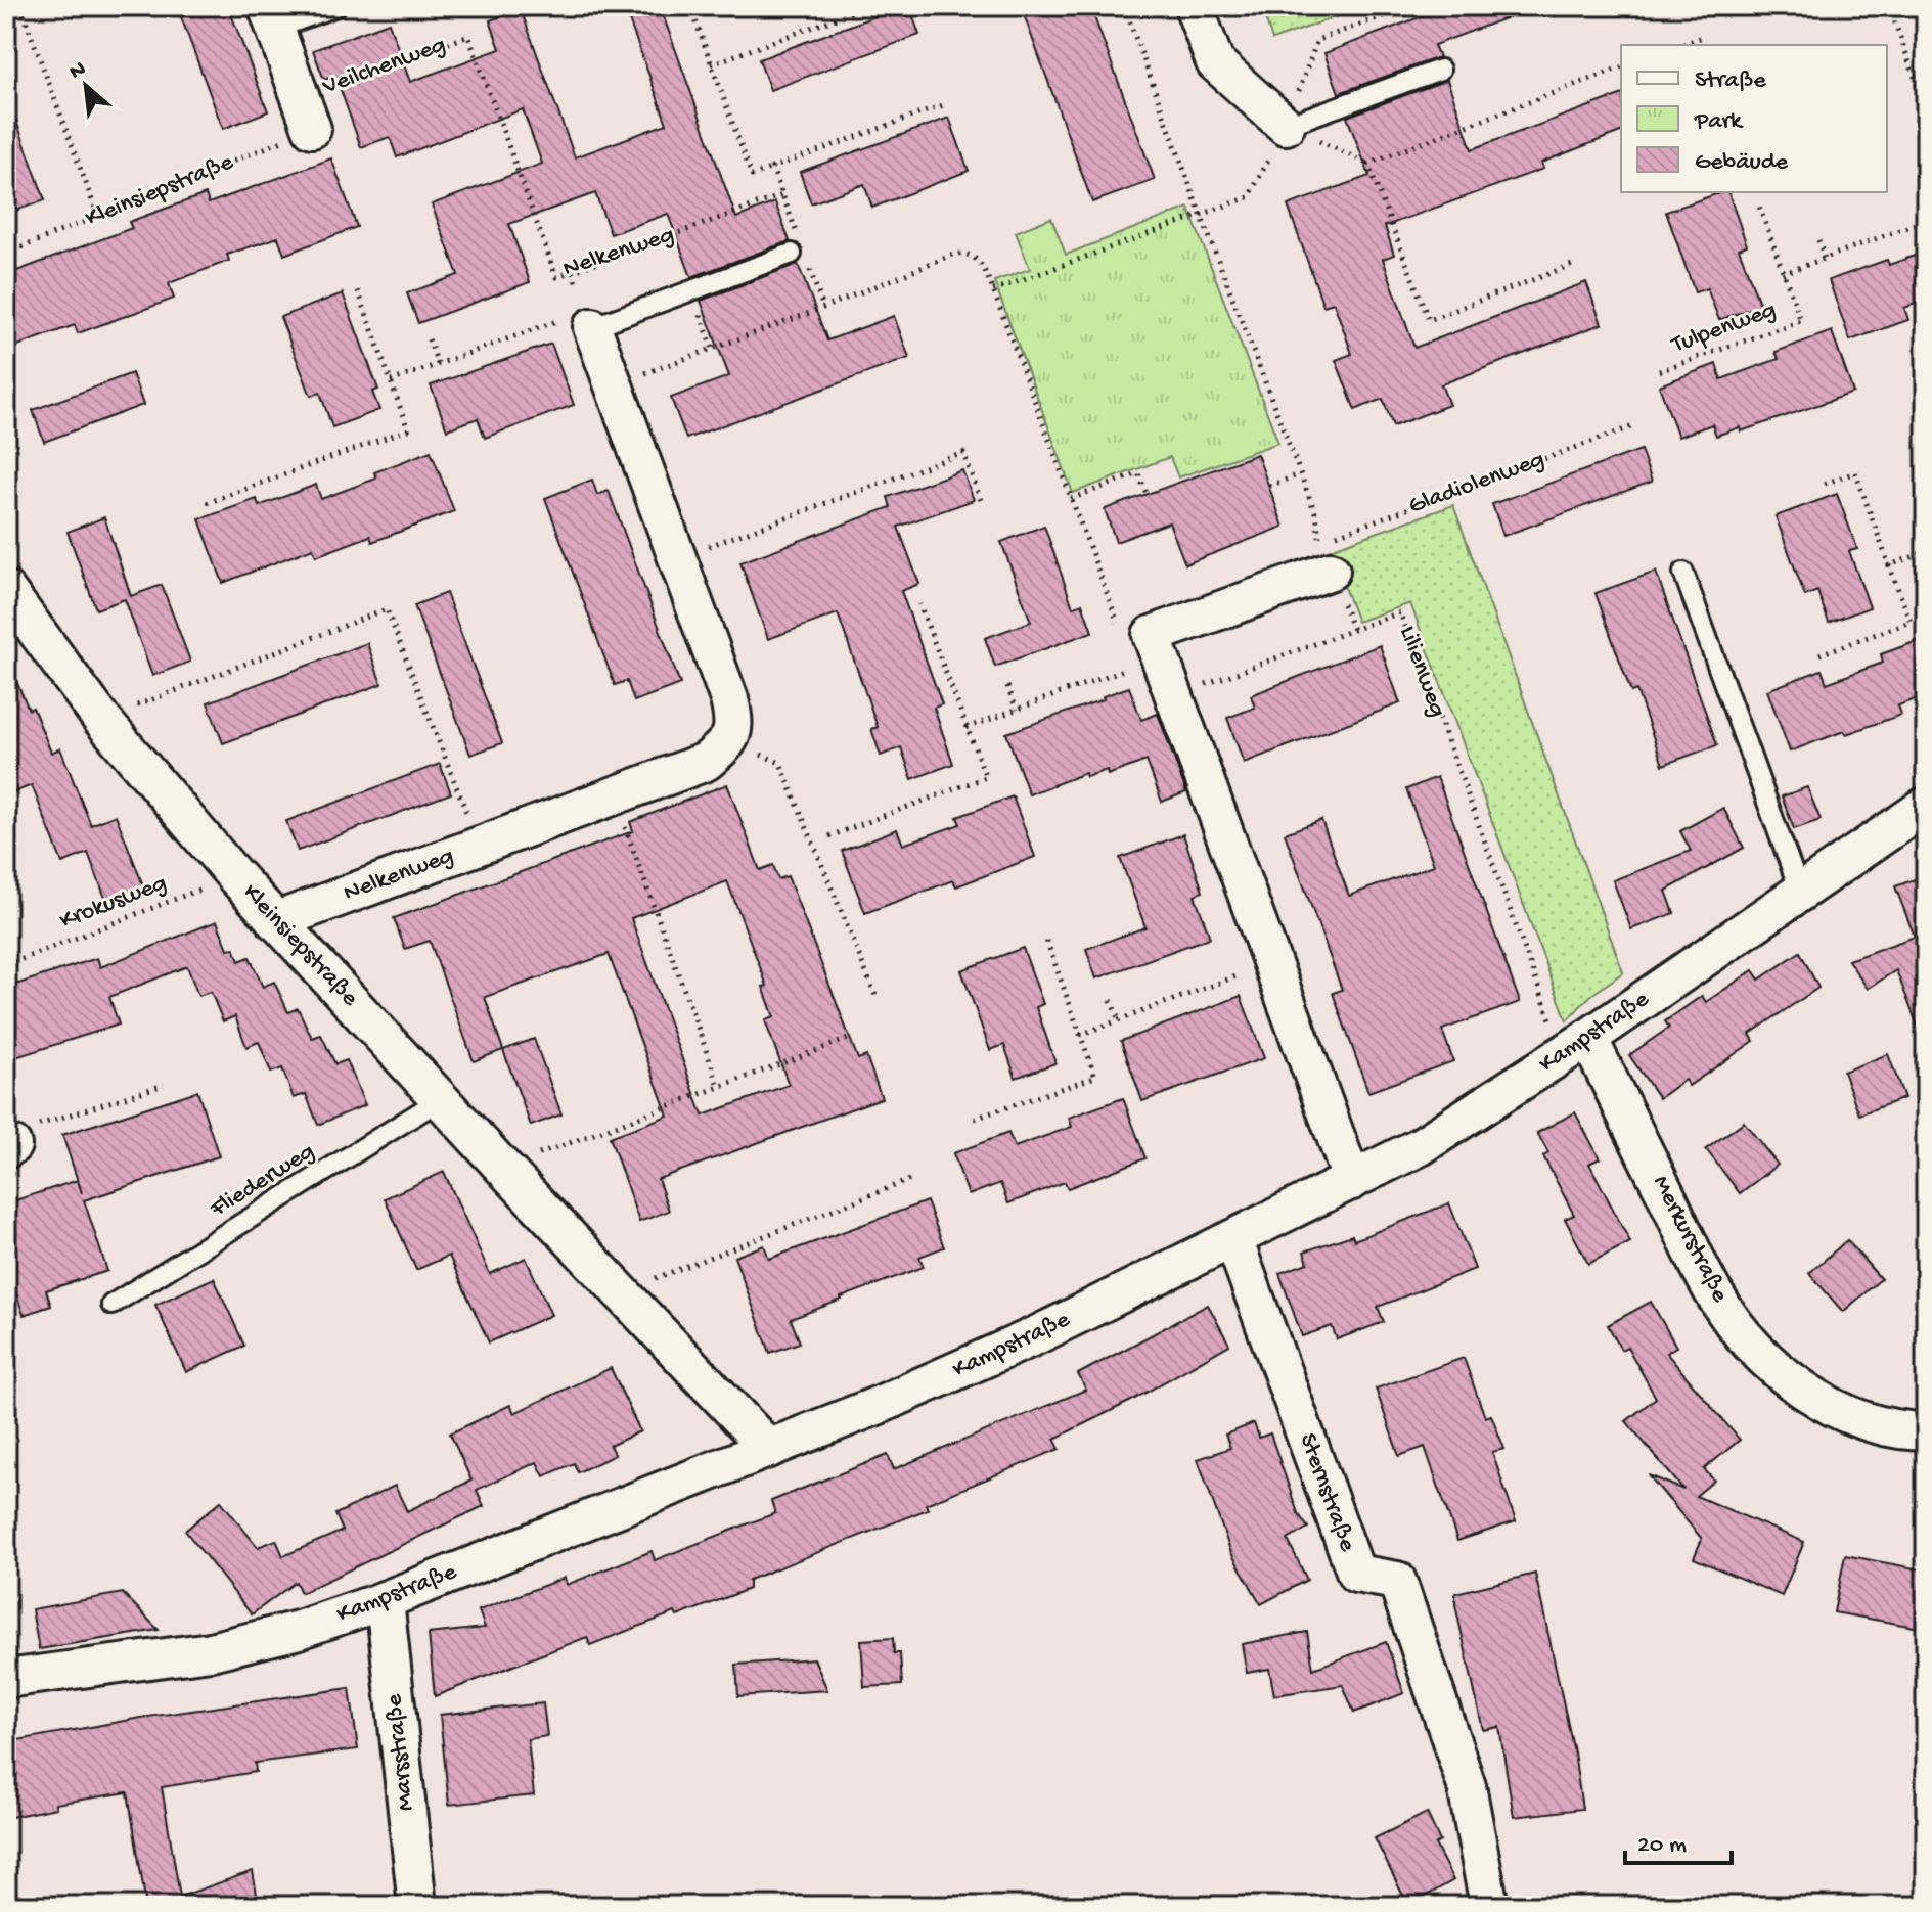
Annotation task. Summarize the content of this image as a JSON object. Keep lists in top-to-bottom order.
{
  "streets": {
    "street": [
      "Veilchenweg",
      "Kleinsiepstraße",
      "Nelkenweg",
      "Kampstraße",
      "Merkurstraße",
      "Sternstraße",
      "Marsstraße"
    ],
    "lane": ["Fliederweg"],
    "path": [
      "Tulpenweg",
      "Gladiolenweg",
      "Lilienweg",
      "Krokusweg"
    ]
  },
  "crossings": [
    ["Veilchenweg", "Kleinsiepstraße"],
    ["Veilchenweg", "Nelkenweg"],
    ["Kleinsiepstraße", "Nelkenweg"],
    ["Kleinsiepstraße", "Krokusweg"],
    ["Kleinsiepstraße", "Kampstraße"],
    ["Kleinsiepstraße", "Fliederweg"],
    ["Lilienweg", "Kampstraße"],
    ["Lilienweg", "Merkurstraße"],
    ["Kampstraße", "Merkurstraße"],
    ["Kampstraße", "Sternstraße"],
    ["Kampstraße", "Marsstraße"]
  ],
  "legend": ["Straße", "Park", "Gebäude"],
  "scale_bar": "20 m",
  "north": "top left"
}
